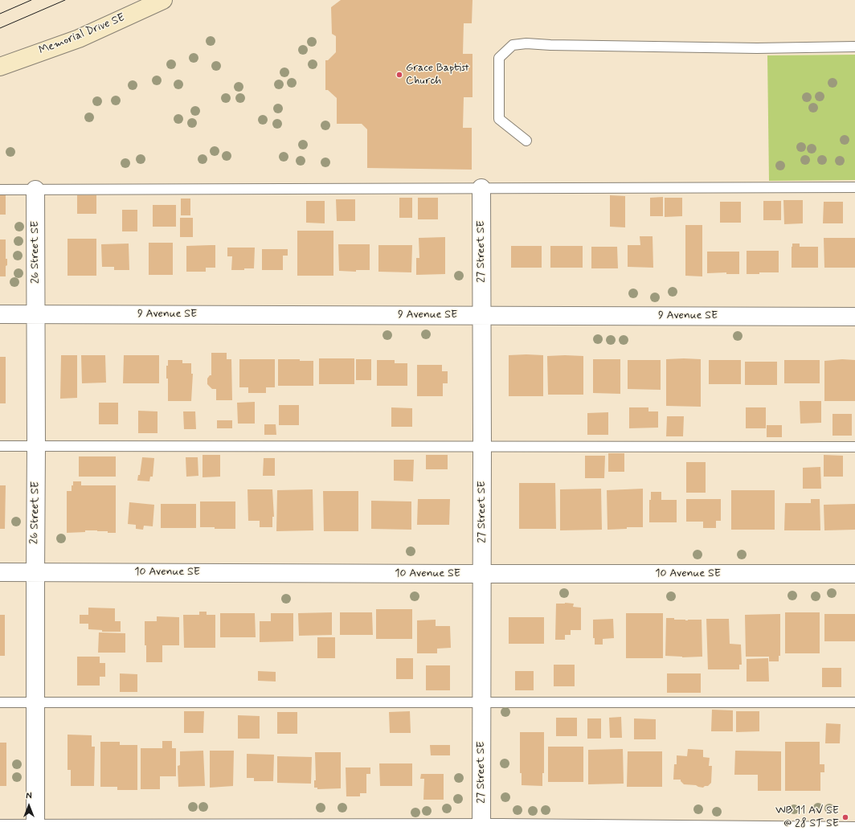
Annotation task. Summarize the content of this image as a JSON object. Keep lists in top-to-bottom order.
{
  "streets": {
    "main road": ["Memorial Drive SE"],
    "street": [
      "27 Street SE",
      "26 Street SE",
      "9 Avenue SE",
      "10 Avenue SE"
    ]
  },
  "crossings": [
    ["27 Street SE", "9 Avenue SE"],
    ["27 Street SE", "10 Avenue SE"],
    ["26 Street SE", "9 Avenue SE"],
    ["26 Street SE", "10 Avenue SE"]
  ],
  "places": ["Grace Baptist Church", "WB 11 AV SE @ 28 ST SE"],
  "north": "top"
}
